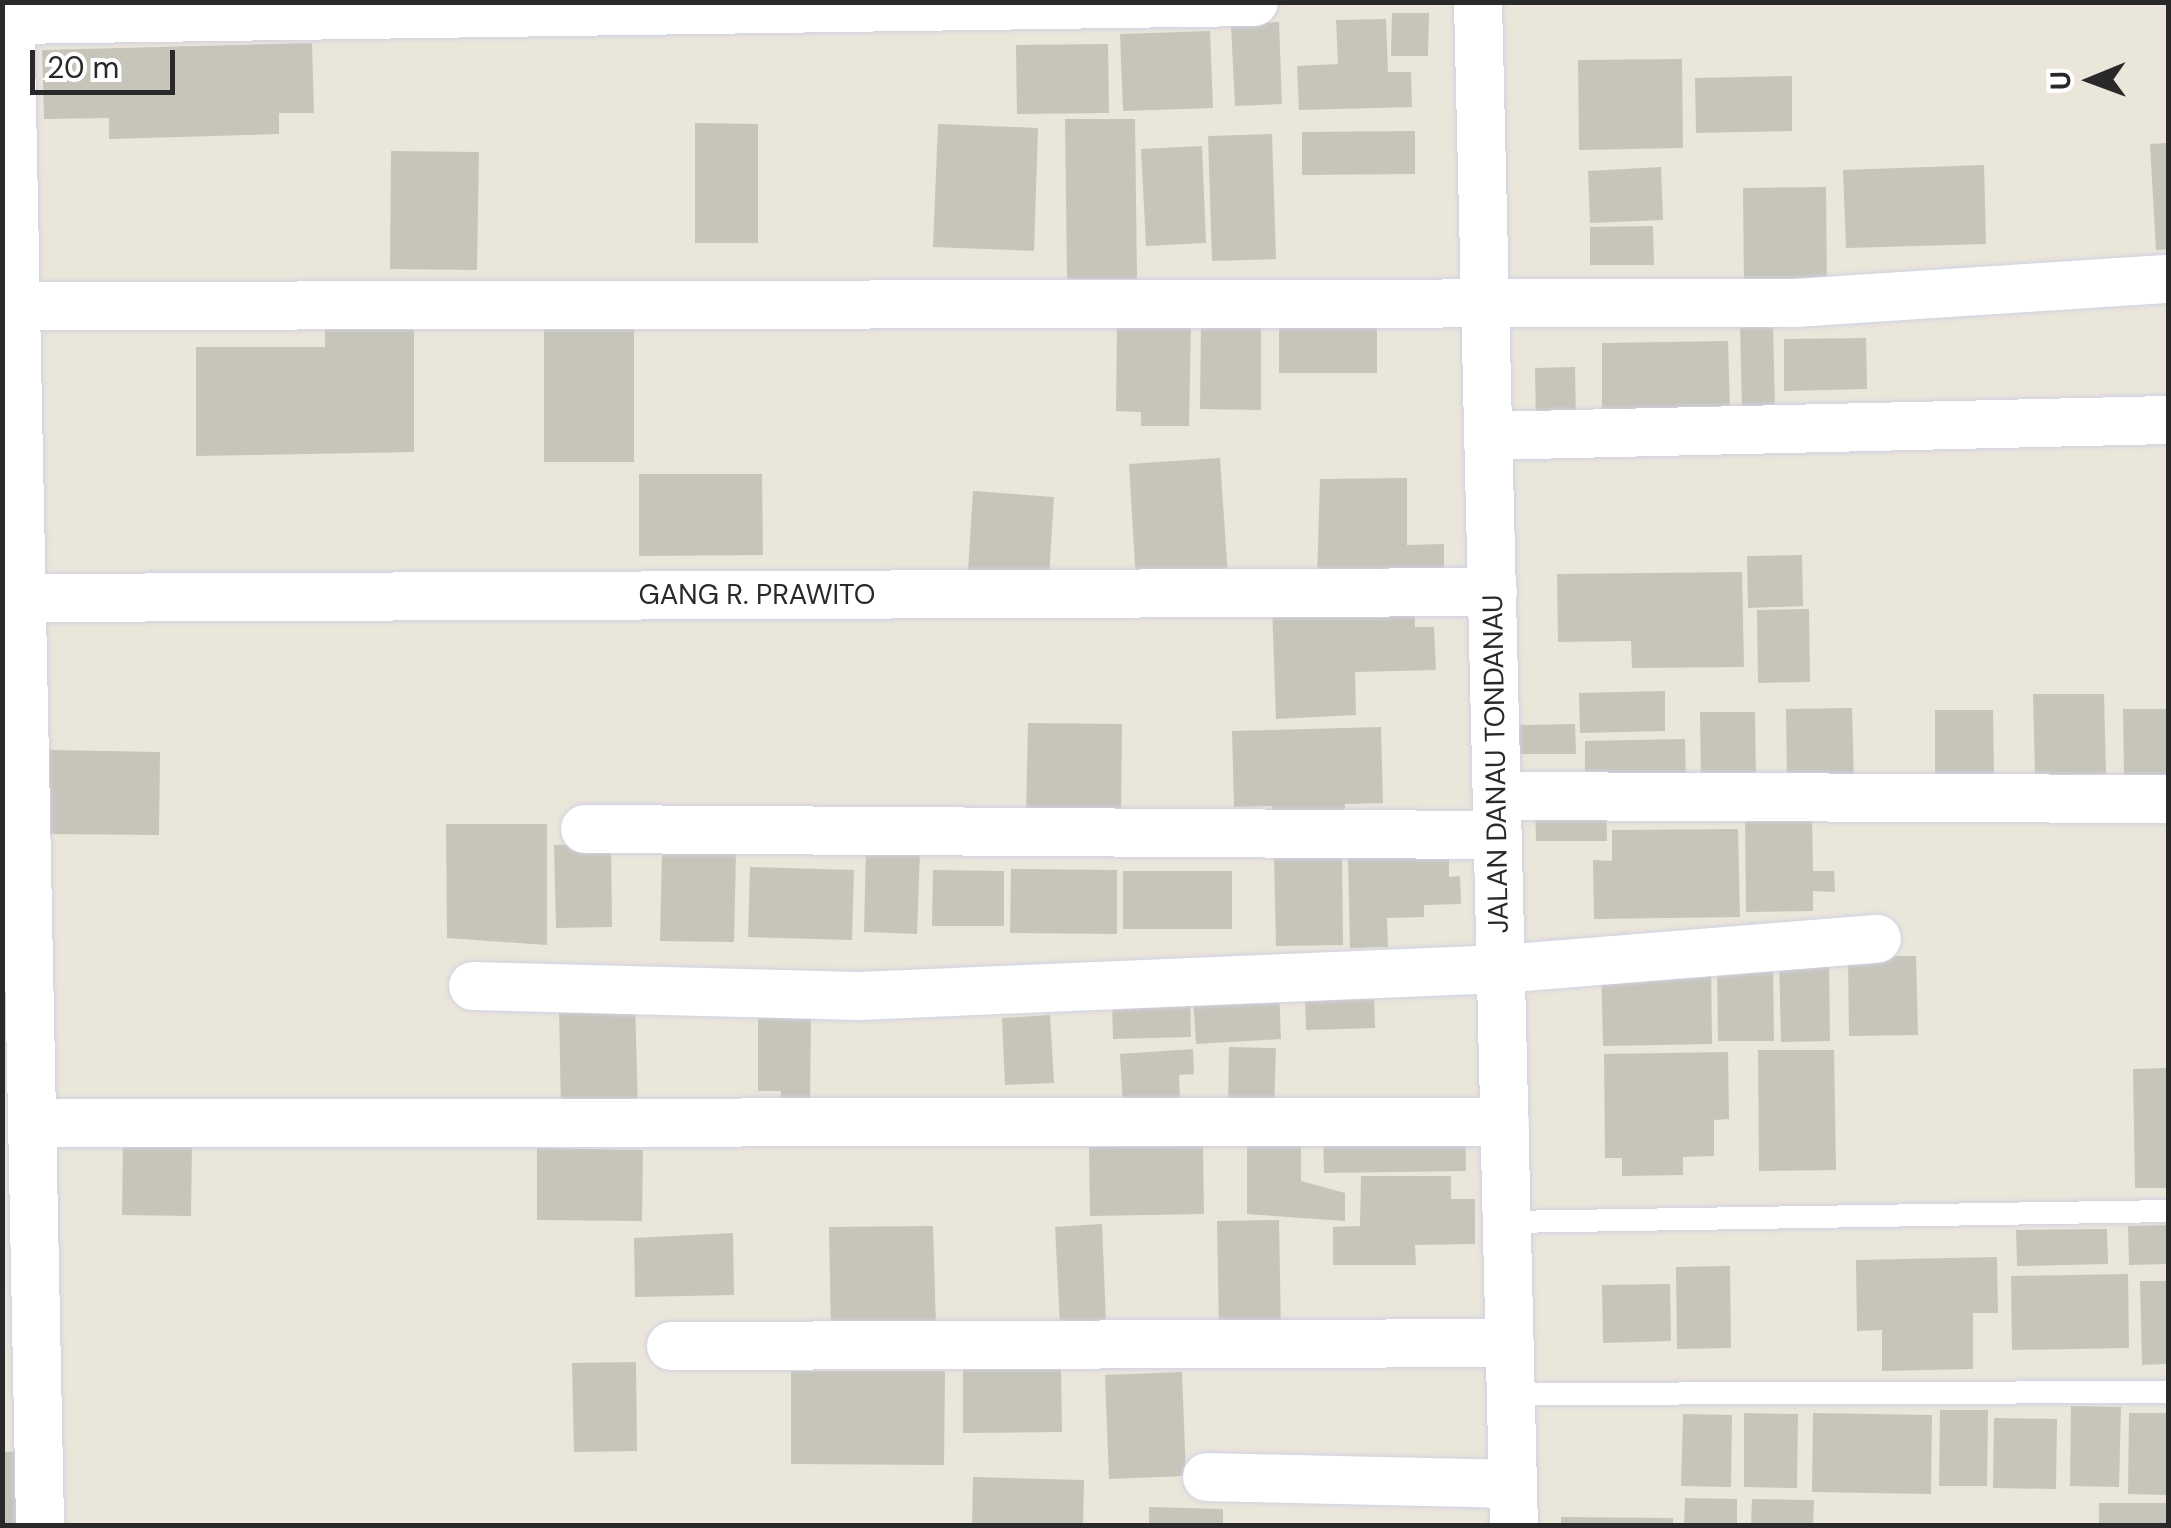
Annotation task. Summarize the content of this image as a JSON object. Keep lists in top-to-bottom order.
{
  "streets": {
    "street": ["GANG R. PRAWITO", "JALAN DANAU TONDANAU"]
  },
  "crossings": [
    ["GANG R. PRAWITO", "JALAN DANAU TONDANAU"]
  ],
  "scale_bar": "20 m",
  "north": "left"
}
